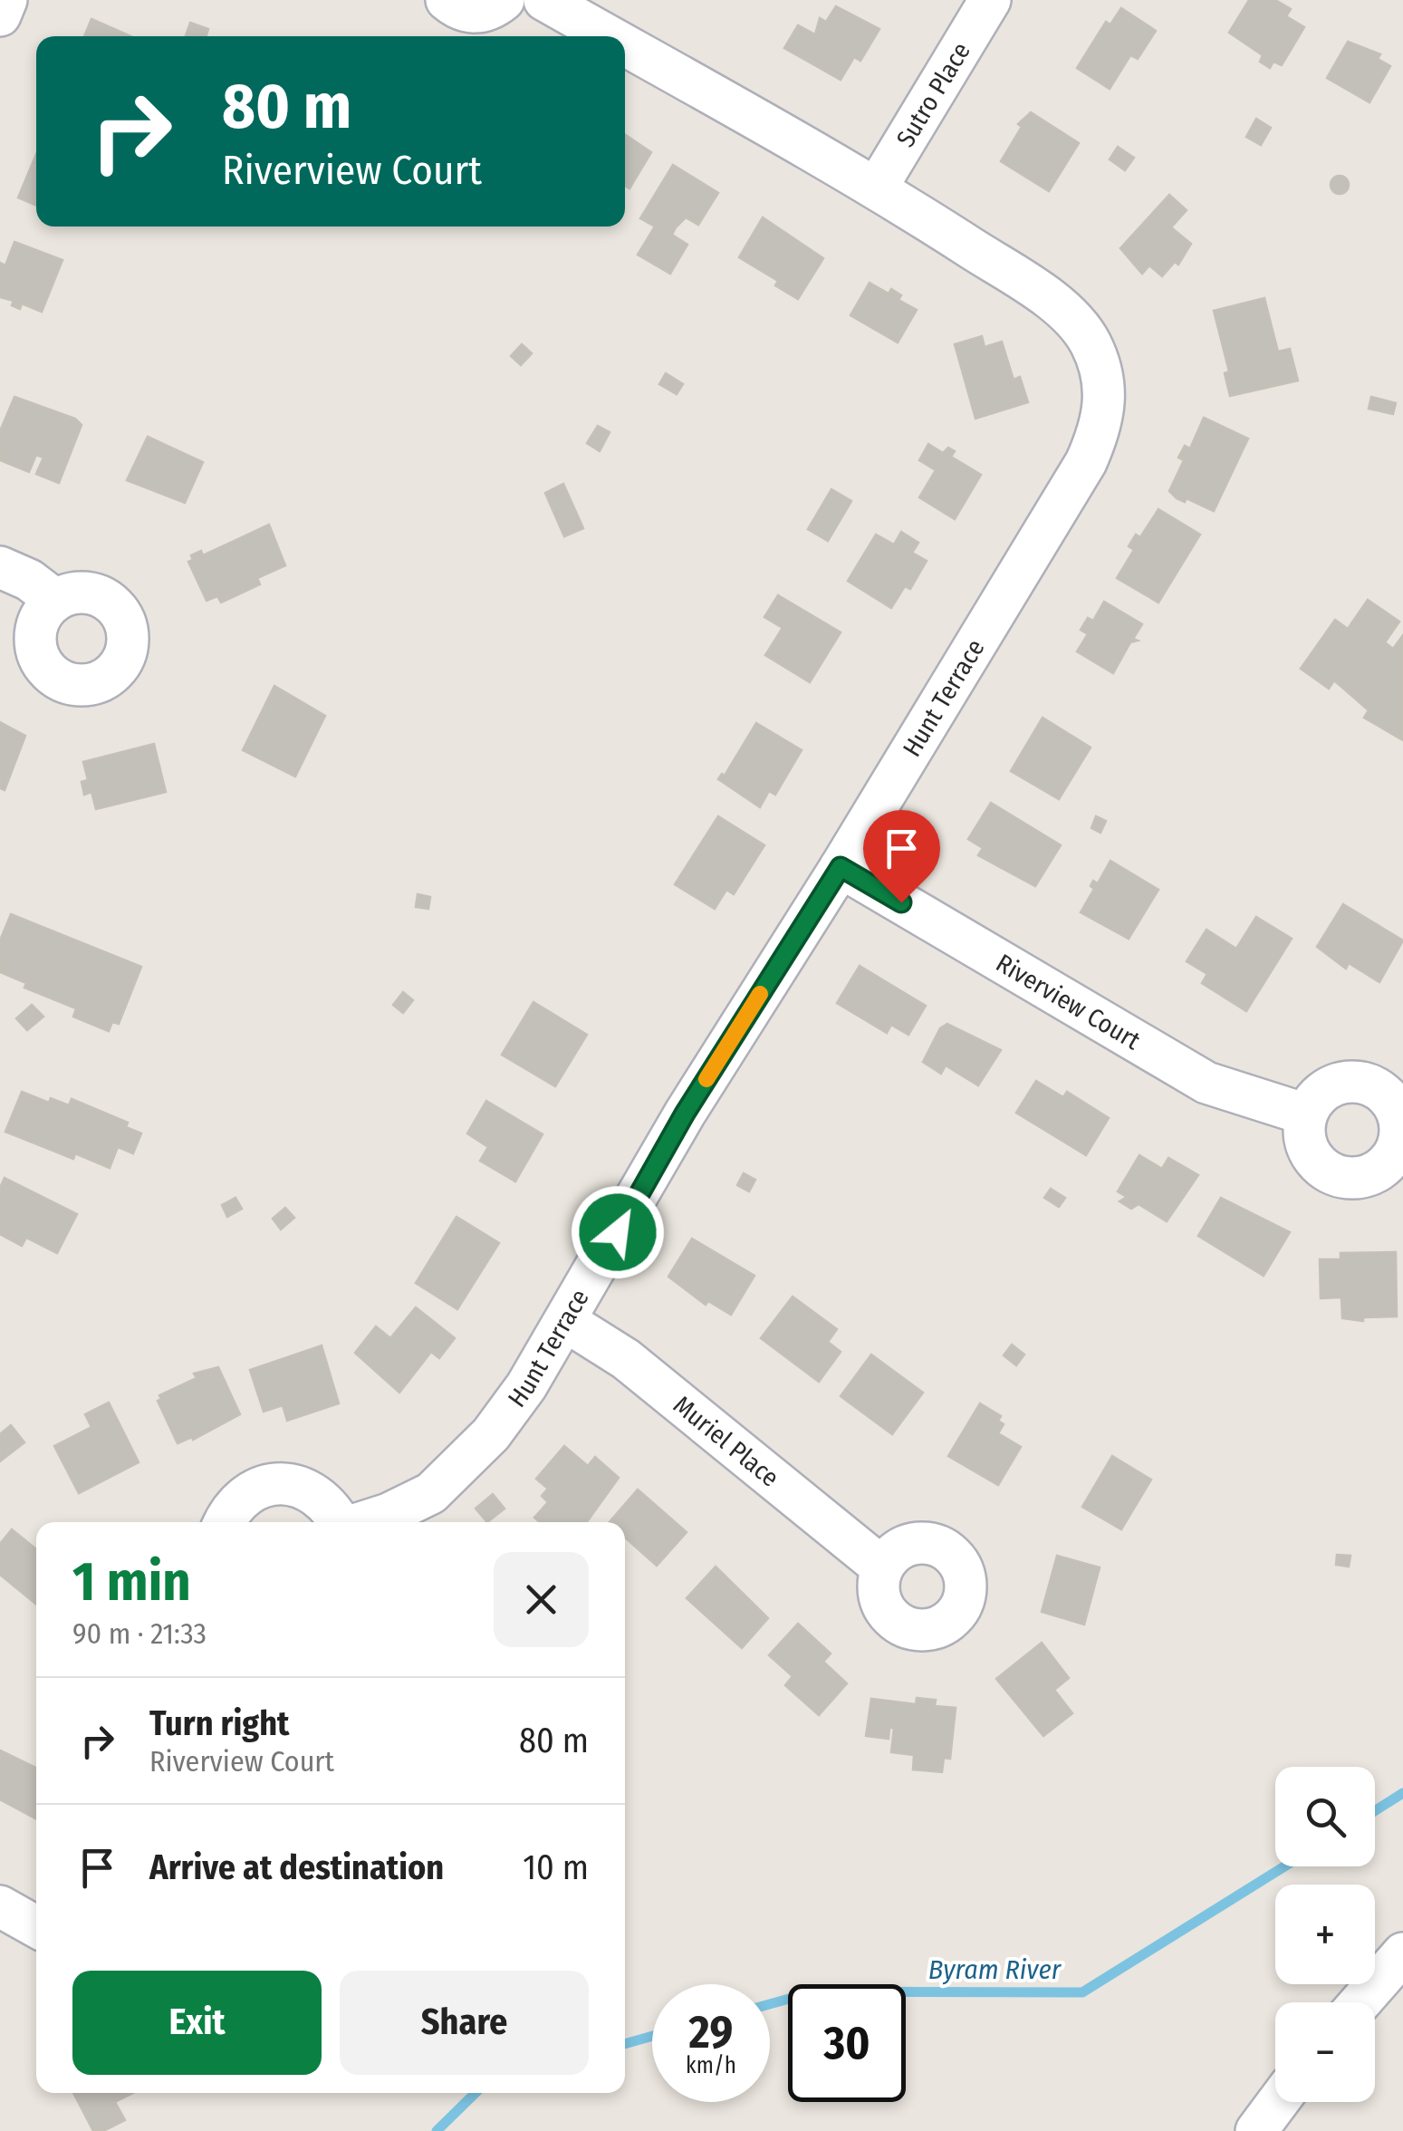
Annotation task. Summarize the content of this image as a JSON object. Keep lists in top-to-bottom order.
{
  "streets": {
    "street": [
      "Sutro Place",
      "Hunt Terrace",
      "Riverview Court",
      "Muriel Place"
    ]
  },
  "crossings": [
    ["Sutro Place", "Hunt Terrace"],
    ["Hunt Terrace", "Riverview Court"],
    ["Hunt Terrace", "Muriel Place"]
  ],
  "water": ["Byram River"],
  "page": {
    "turn": ["80 m", "Riverview Court"],
    "heading": ["1 min", "90 m · 21:33"],
    "list": [
      {
        "name": "Turn right",
        "note": "Riverview Court",
        "value": "80 m"
      },
      {
        "name": "Arrive at destination",
        "value": "10 m"
      }
    ],
    "map_buttons": ["+", "−"],
    "buttons": ["Exit", "Share"],
    "speed": "29 km/h",
    "limit": "30"
  }
}
